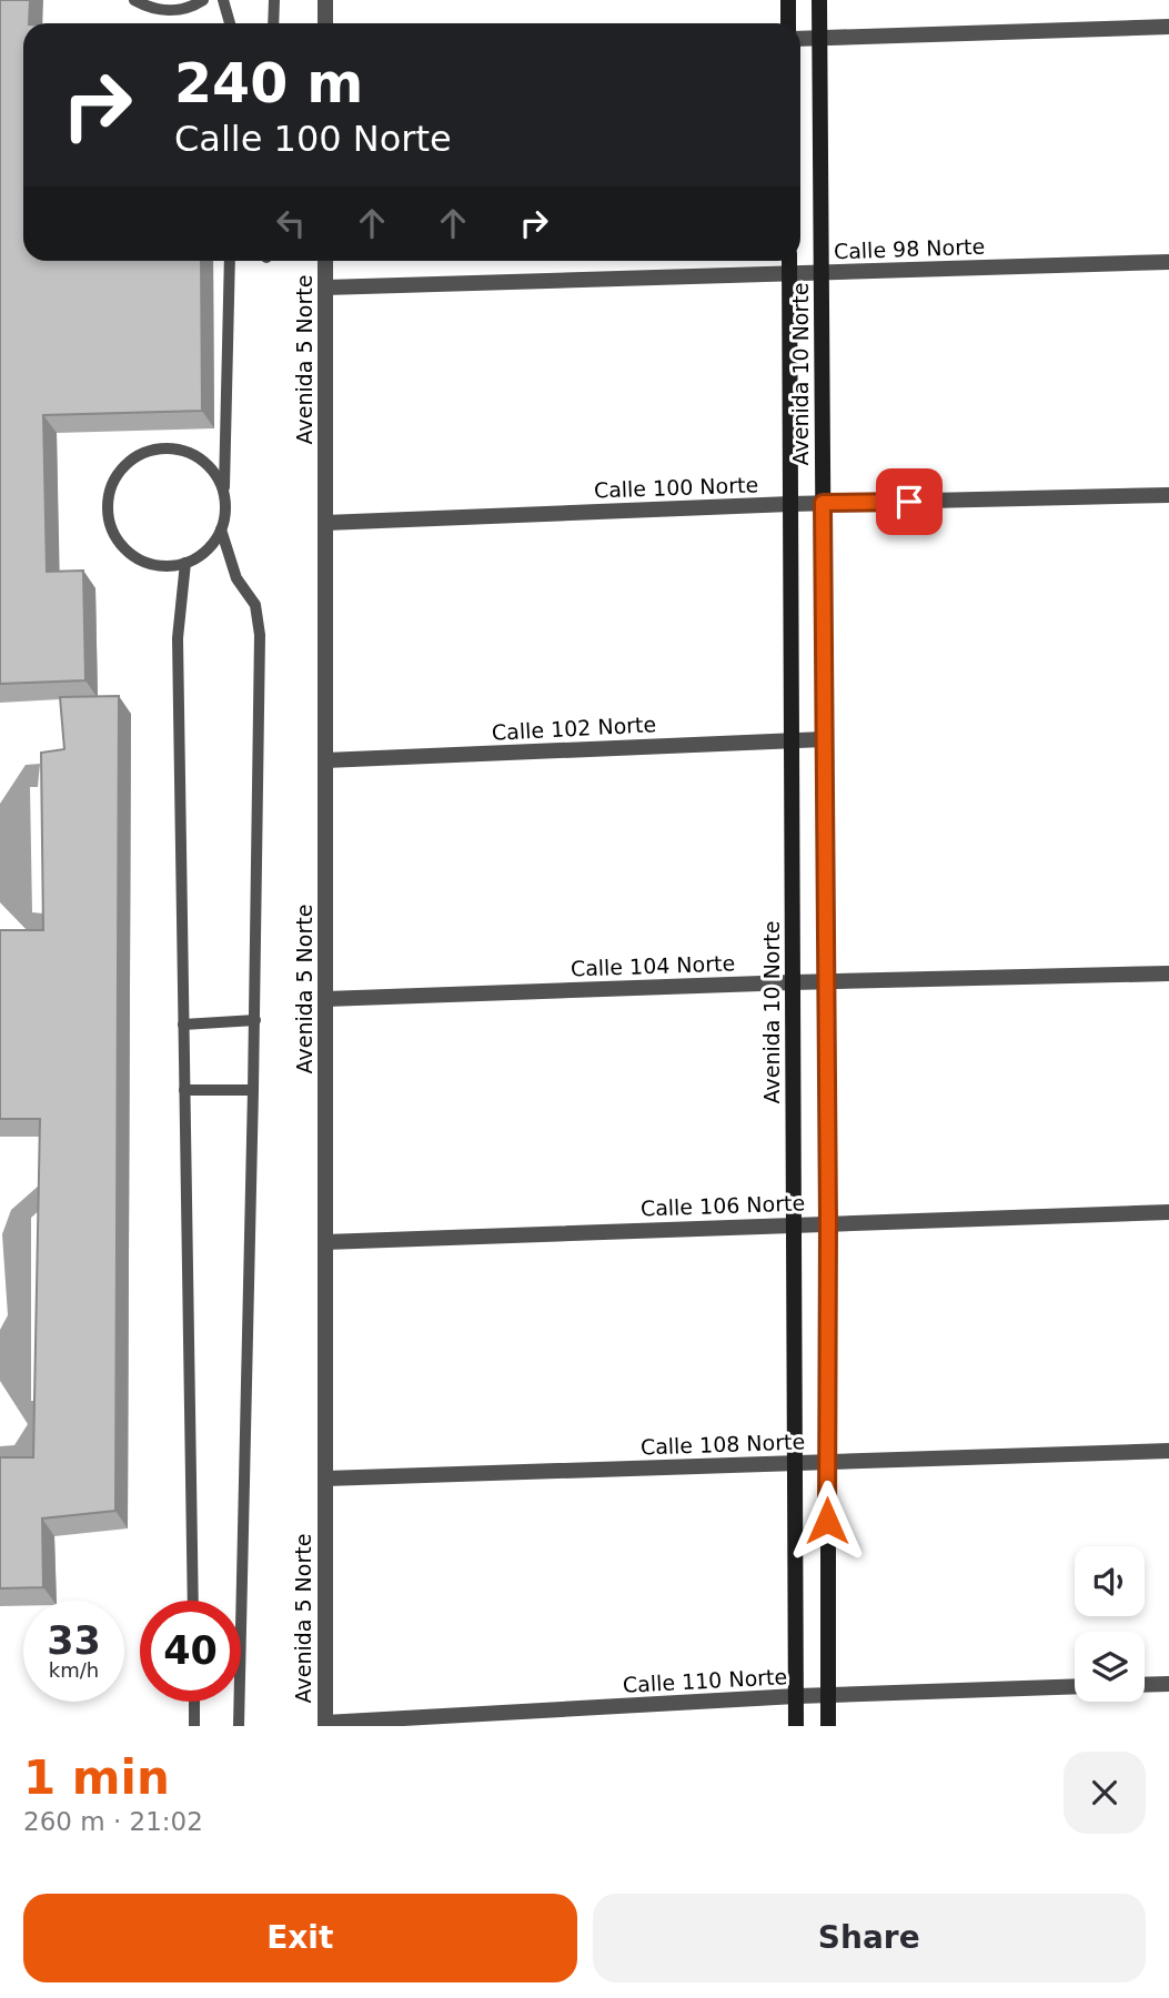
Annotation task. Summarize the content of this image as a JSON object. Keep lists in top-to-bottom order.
{
  "streets": {
    "street": [
      "Calle 98 Norte",
      "Avenida 5 Norte",
      "Avenida 10 Norte",
      "Calle 100 Norte",
      "Calle 102 Norte",
      "Calle 104 Norte",
      "Calle 106 Norte",
      "Calle 108 Norte",
      "Calle 110 Norte"
    ]
  },
  "crossings": [
    ["Calle 98 Norte", "Avenida 5 Norte"],
    ["Calle 98 Norte", "Avenida 10 Norte"],
    ["Avenida 5 Norte", "Calle 100 Norte"],
    ["Avenida 5 Norte", "Calle 102 Norte"],
    ["Avenida 5 Norte", "Calle 104 Norte"],
    ["Avenida 5 Norte", "Calle 106 Norte"],
    ["Avenida 5 Norte", "Calle 108 Norte"],
    ["Avenida 5 Norte", "Calle 110 Norte"],
    ["Avenida 10 Norte", "Calle 100 Norte"],
    ["Avenida 10 Norte", "Calle 102 Norte"],
    ["Avenida 10 Norte", "Calle 104 Norte"],
    ["Avenida 10 Norte", "Calle 106 Norte"],
    ["Avenida 10 Norte", "Calle 108 Norte"],
    ["Avenida 10 Norte", "Calle 110 Norte"]
  ],
  "page": {
    "turn": ["240 m", "Calle 100 Norte"],
    "speed": "33 km/h",
    "limit": "40",
    "heading": ["1 min", "260 m · 21:02"],
    "buttons": ["Exit", "Share"]
  }
}
